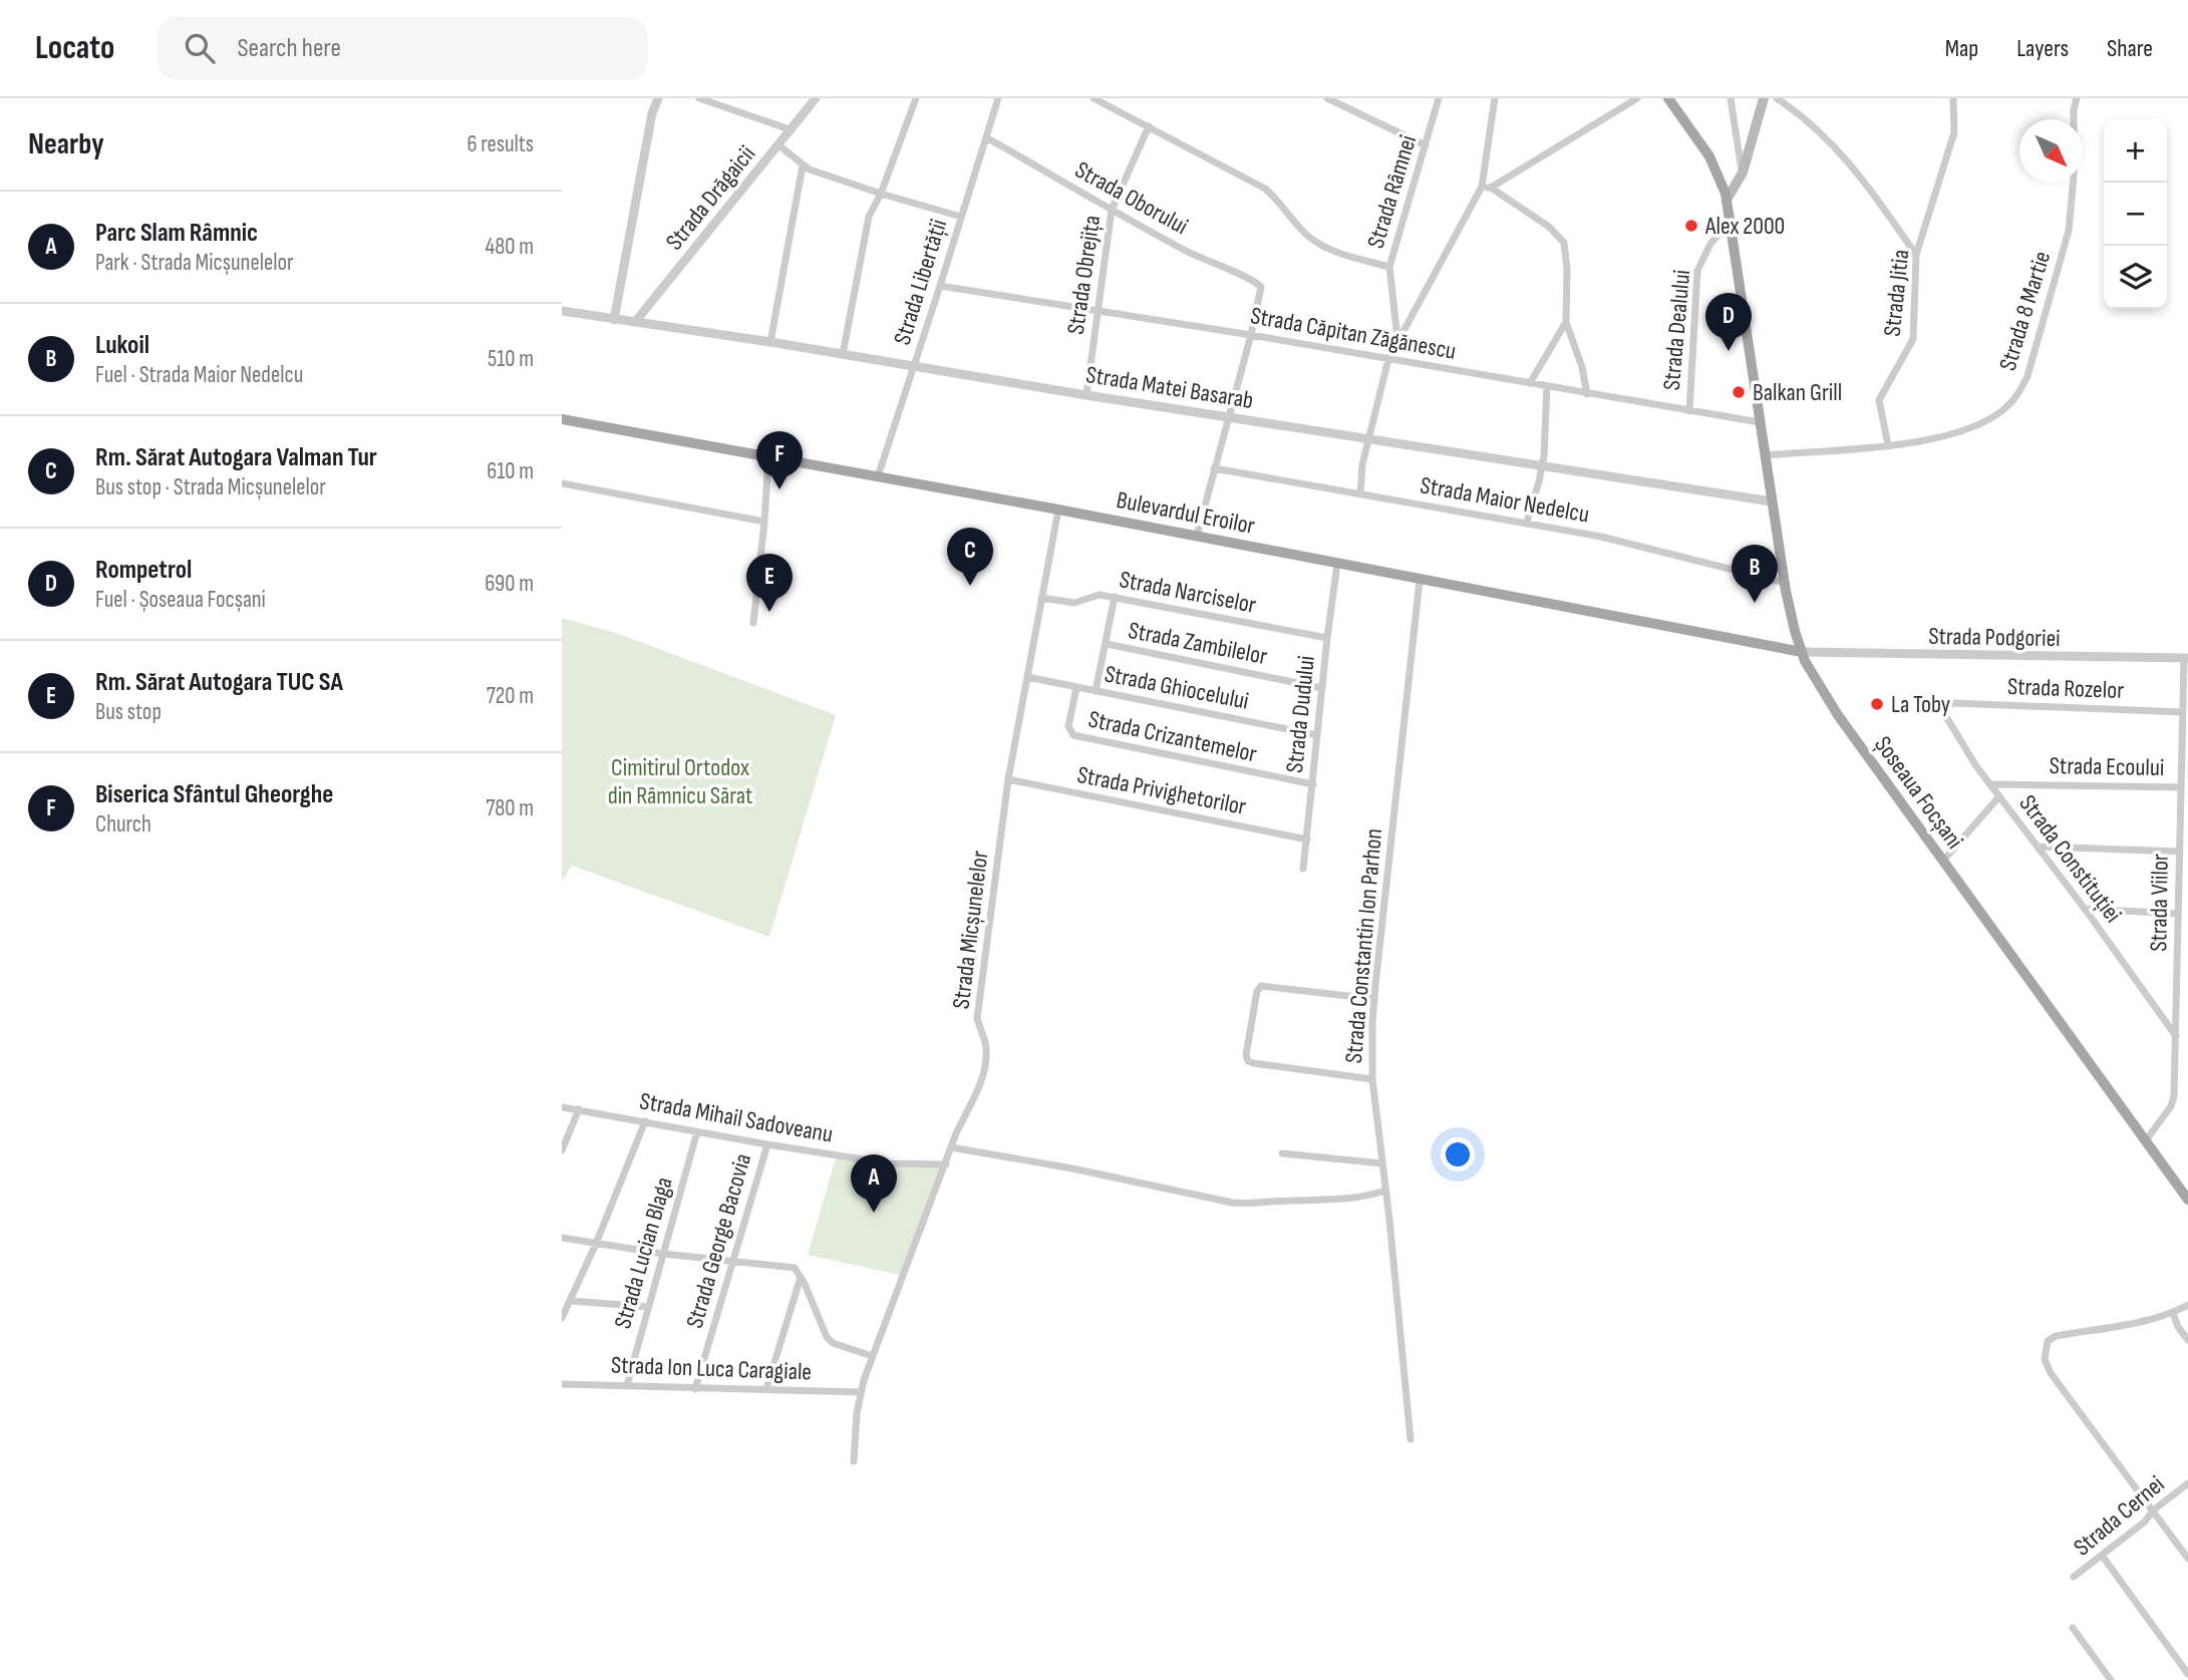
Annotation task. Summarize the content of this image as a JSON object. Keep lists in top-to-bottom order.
{
  "streets": {
    "main road": ["Bulevardul Eroilor", "Șoseaua Focșani"],
    "street": [
      "Strada Râmnei",
      "Strada Drăgaicii",
      "Strada Oborului",
      "Strada Obrejița",
      "Strada Libertății",
      "Strada Jitia",
      "Strada 8 Martie",
      "Strada Dealului",
      "Strada Căpitan Zăgănescu",
      "Strada Matei Basarab",
      "Strada Maior Nedelcu",
      "Strada Narciselor",
      "Strada Podgoriei",
      "Strada Zambilelor",
      "Strada Ghiocelului",
      "Strada Rozelor",
      "Strada Dudului",
      "Strada Crizantemelor",
      "Strada Ecoului",
      "Strada Privighetorilor",
      "Strada Constituției",
      "Strada Viilor",
      "Strada Micșunelelor",
      "Strada Constantin Ion Parhon",
      "Strada Mihail Sadoveanu",
      "Strada George Bacovia",
      "Strada Lucian Blaga",
      "Strada Ion Luca Caragiale",
      "Strada Cernei"
    ]
  },
  "crossings": [
    ["Strada Drăgaicii", "Strada Matei Basarab"],
    ["Strada Oborului", "Strada Obrejița"],
    ["Strada Oborului", "Strada Libertății"],
    ["Strada Oborului", "Strada Căpitan Zăgănescu"],
    ["Strada Obrejița", "Strada Căpitan Zăgănescu"],
    ["Strada Obrejița", "Strada Matei Basarab"],
    ["Strada Libertății", "Strada Căpitan Zăgănescu"],
    ["Strada Libertății", "Strada Matei Basarab"],
    ["Strada Libertății", "Bulevardul Eroilor"],
    ["Strada Jitia", "Strada 8 Martie"],
    ["Strada 8 Martie", "Șoseaua Focșani"],
    ["Strada Dealului", "Strada Căpitan Zăgănescu"],
    ["Strada Dealului", "Șoseaua Focșani"],
    ["Strada Căpitan Zăgănescu", "Șoseaua Focșani"],
    ["Strada Matei Basarab", "Șoseaua Focșani"],
    ["Strada Maior Nedelcu", "Șoseaua Focșani"],
    ["Bulevardul Eroilor", "Strada Podgoriei"],
    ["Bulevardul Eroilor", "Strada Dudului"],
    ["Bulevardul Eroilor", "Șoseaua Focșani"],
    ["Bulevardul Eroilor", "Strada Micșunelelor"],
    ["Bulevardul Eroilor", "Strada Constantin Ion Parhon"],
    ["Strada Narciselor", "Strada Dudului"],
    ["Strada Narciselor", "Strada Micșunelelor"],
    ["Strada Podgoriei", "Șoseaua Focșani"],
    ["Strada Podgoriei", "Strada Viilor"],
    ["Strada Zambilelor", "Strada Dudului"],
    ["Strada Ghiocelului", "Strada Dudului"],
    ["Strada Ghiocelului", "Strada Crizantemelor"],
    ["Strada Ghiocelului", "Strada Micșunelelor"],
    ["Strada Rozelor", "Strada Constituției"],
    ["Strada Rozelor", "Strada Viilor"],
    ["Strada Dudului", "Strada Crizantemelor"],
    ["Strada Dudului", "Strada Privighetorilor"],
    ["Strada Ecoului", "Strada Constituției"],
    ["Strada Ecoului", "Strada Viilor"],
    ["Strada Privighetorilor", "Strada Micșunelelor"],
    ["Șoseaua Focșani", "Strada Viilor"],
    ["Strada Constituției", "Strada Viilor"],
    ["Strada Micșunelelor", "Strada Mihail Sadoveanu"],
    ["Strada Micșunelelor", "Strada Ion Luca Caragiale"],
    ["Strada Mihail Sadoveanu", "Strada George Bacovia"],
    ["Strada Mihail Sadoveanu", "Strada Lucian Blaga"],
    ["Strada George Bacovia", "Strada Ion Luca Caragiale"],
    ["Strada Lucian Blaga", "Strada Ion Luca Caragiale"]
  ],
  "parks": ["Cimitirul Ortodox din Râmnicu Sărat"],
  "places": ["Alex 2000", "Balkan Grill", "La Toby"],
  "north": "bottom right",
  "page": {
    "header": "Locato",
    "search": "Search here",
    "nav": ["Map", "Layers", "Share"],
    "heading": ["Nearby", "6 results"],
    "map_buttons": ["+", "−"],
    "list": [
      {
        "mark": "A",
        "name": "Parc Slam Râmnic",
        "note": "Park · Strada Micșunelelor",
        "value": "480 m"
      },
      {
        "mark": "B",
        "name": "Lukoil",
        "note": "Fuel · Strada Maior Nedelcu",
        "value": "510 m"
      },
      {
        "mark": "C",
        "name": "Rm. Sărat Autogara Valman Tur",
        "note": "Bus stop · Strada Micșunelelor",
        "value": "610 m"
      },
      {
        "mark": "D",
        "name": "Rompetrol",
        "note": "Fuel · Șoseaua Focșani",
        "value": "690 m"
      },
      {
        "mark": "E",
        "name": "Rm. Sărat Autogara TUC SA",
        "note": "Bus stop",
        "value": "720 m"
      },
      {
        "mark": "F",
        "name": "Biserica Sfântul Gheorghe",
        "note": "Church",
        "value": "780 m"
      }
    ],
    "pins": [
      "D",
      "F",
      "C",
      "B",
      "E",
      "A"
    ]
  }
}
